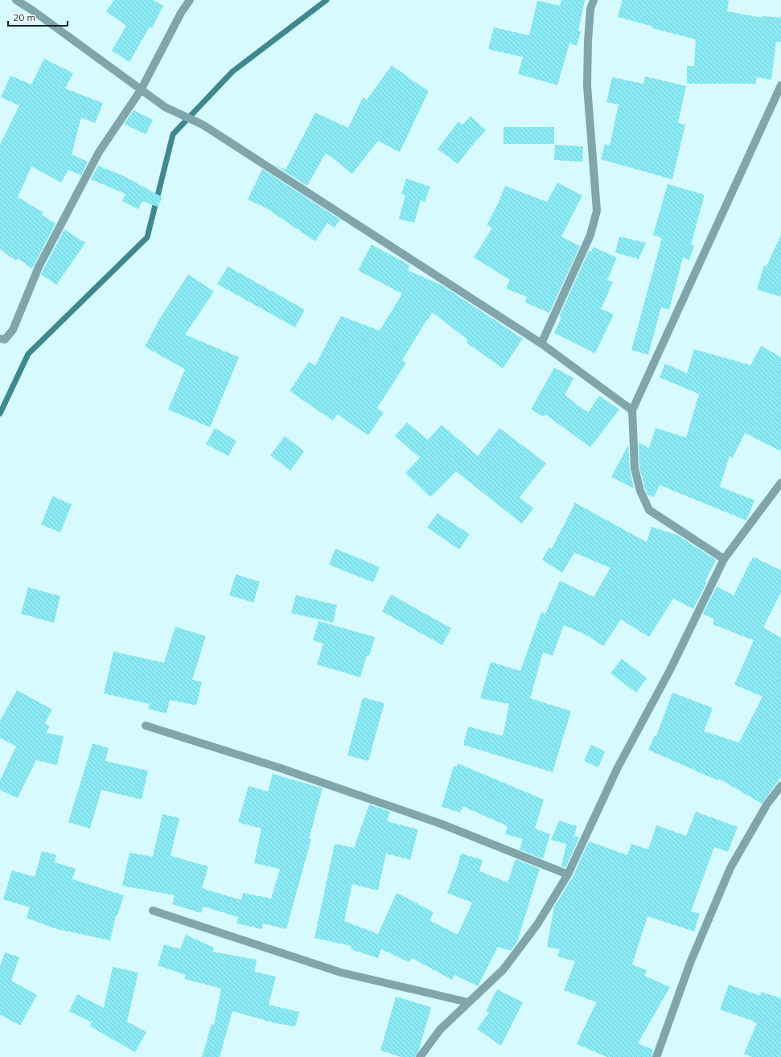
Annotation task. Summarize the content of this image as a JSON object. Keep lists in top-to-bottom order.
{
  "scale_bar": "20 m"
}
